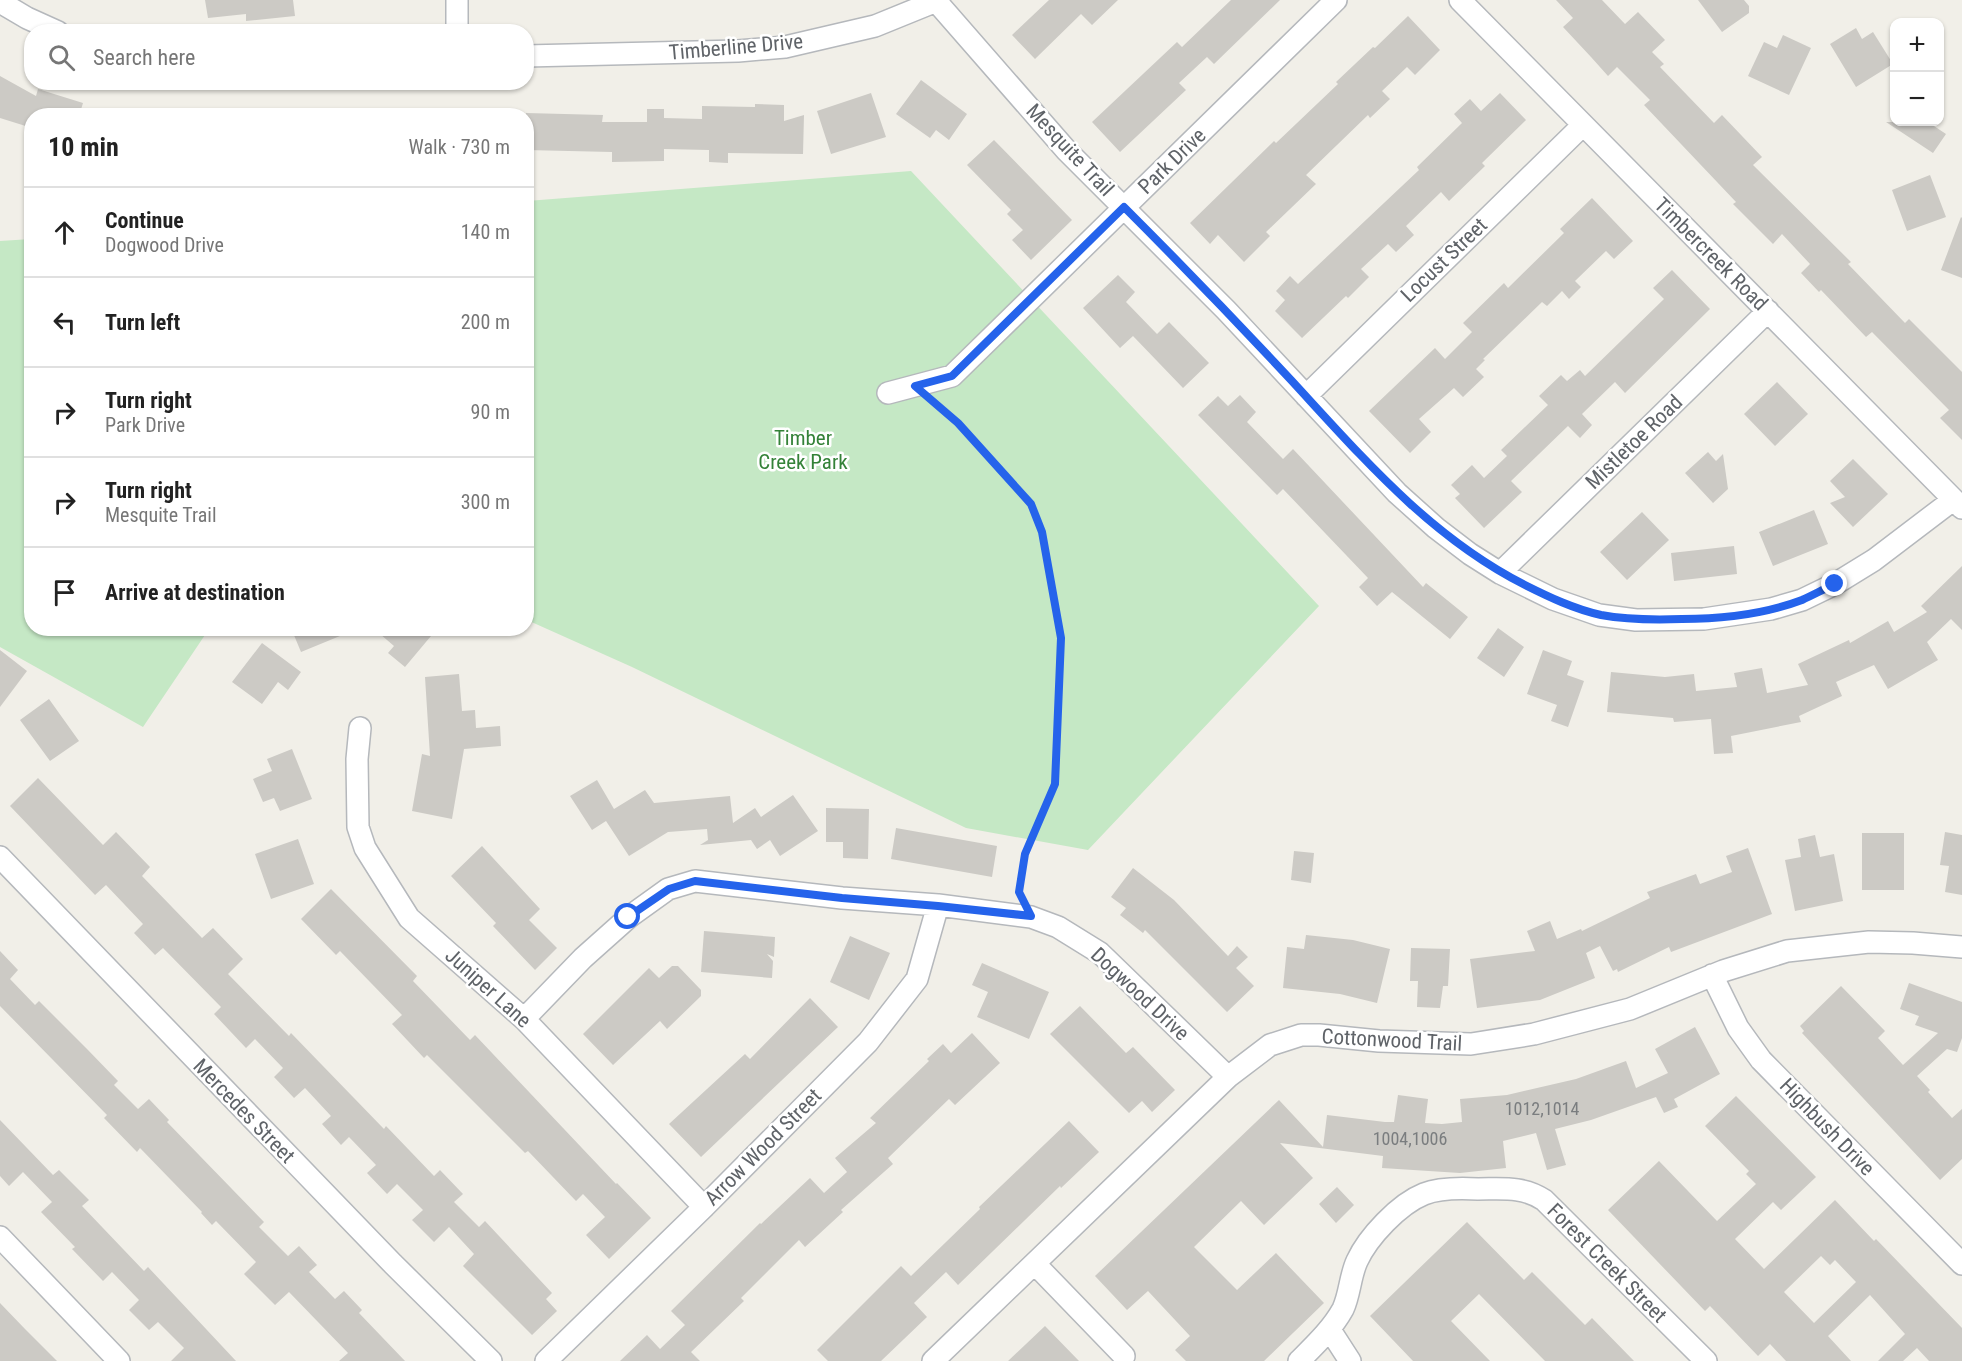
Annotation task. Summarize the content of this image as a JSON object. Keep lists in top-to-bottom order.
{
  "streets": {
    "street": [
      "Timberline Drive",
      "Mesquite Trail",
      "Park Drive",
      "Timbercreek Road",
      "Locust Street",
      "Mistletoe Road",
      "Juniper Lane",
      "Dogwood Drive",
      "Cottonwood Trail",
      "Mercedes Street",
      "Highbush Drive",
      "Arrow Wood Street",
      "Forest Creek Street"
    ]
  },
  "crossings": [
    ["Timberline Drive", "Mesquite Trail"],
    ["Mesquite Trail", "Park Drive"],
    ["Mesquite Trail", "Timbercreek Road"],
    ["Mesquite Trail", "Locust Street"],
    ["Mesquite Trail", "Mistletoe Road"],
    ["Timbercreek Road", "Locust Street"],
    ["Timbercreek Road", "Mistletoe Road"],
    ["Juniper Lane", "Dogwood Drive"],
    ["Juniper Lane", "Arrow Wood Street"],
    ["Dogwood Drive", "Cottonwood Trail"],
    ["Dogwood Drive", "Arrow Wood Street"],
    ["Cottonwood Trail", "Highbush Drive"]
  ],
  "parks": ["Timber Creek Park"],
  "house_numbers": ["1012,1014", "1004,1006"],
  "page": {
    "map_buttons": ["+", "−"],
    "search": "Search here",
    "heading": ["10 min", "Walk · 730 m"],
    "list": [
      ["Continue", "Dogwood Drive", "140 m"],
      ["Turn left", "200 m"],
      ["Turn right", "Park Drive", "90 m"],
      ["Turn right", "Mesquite Trail", "300 m"],
      "Arrive at destination"
    ]
  }
}
